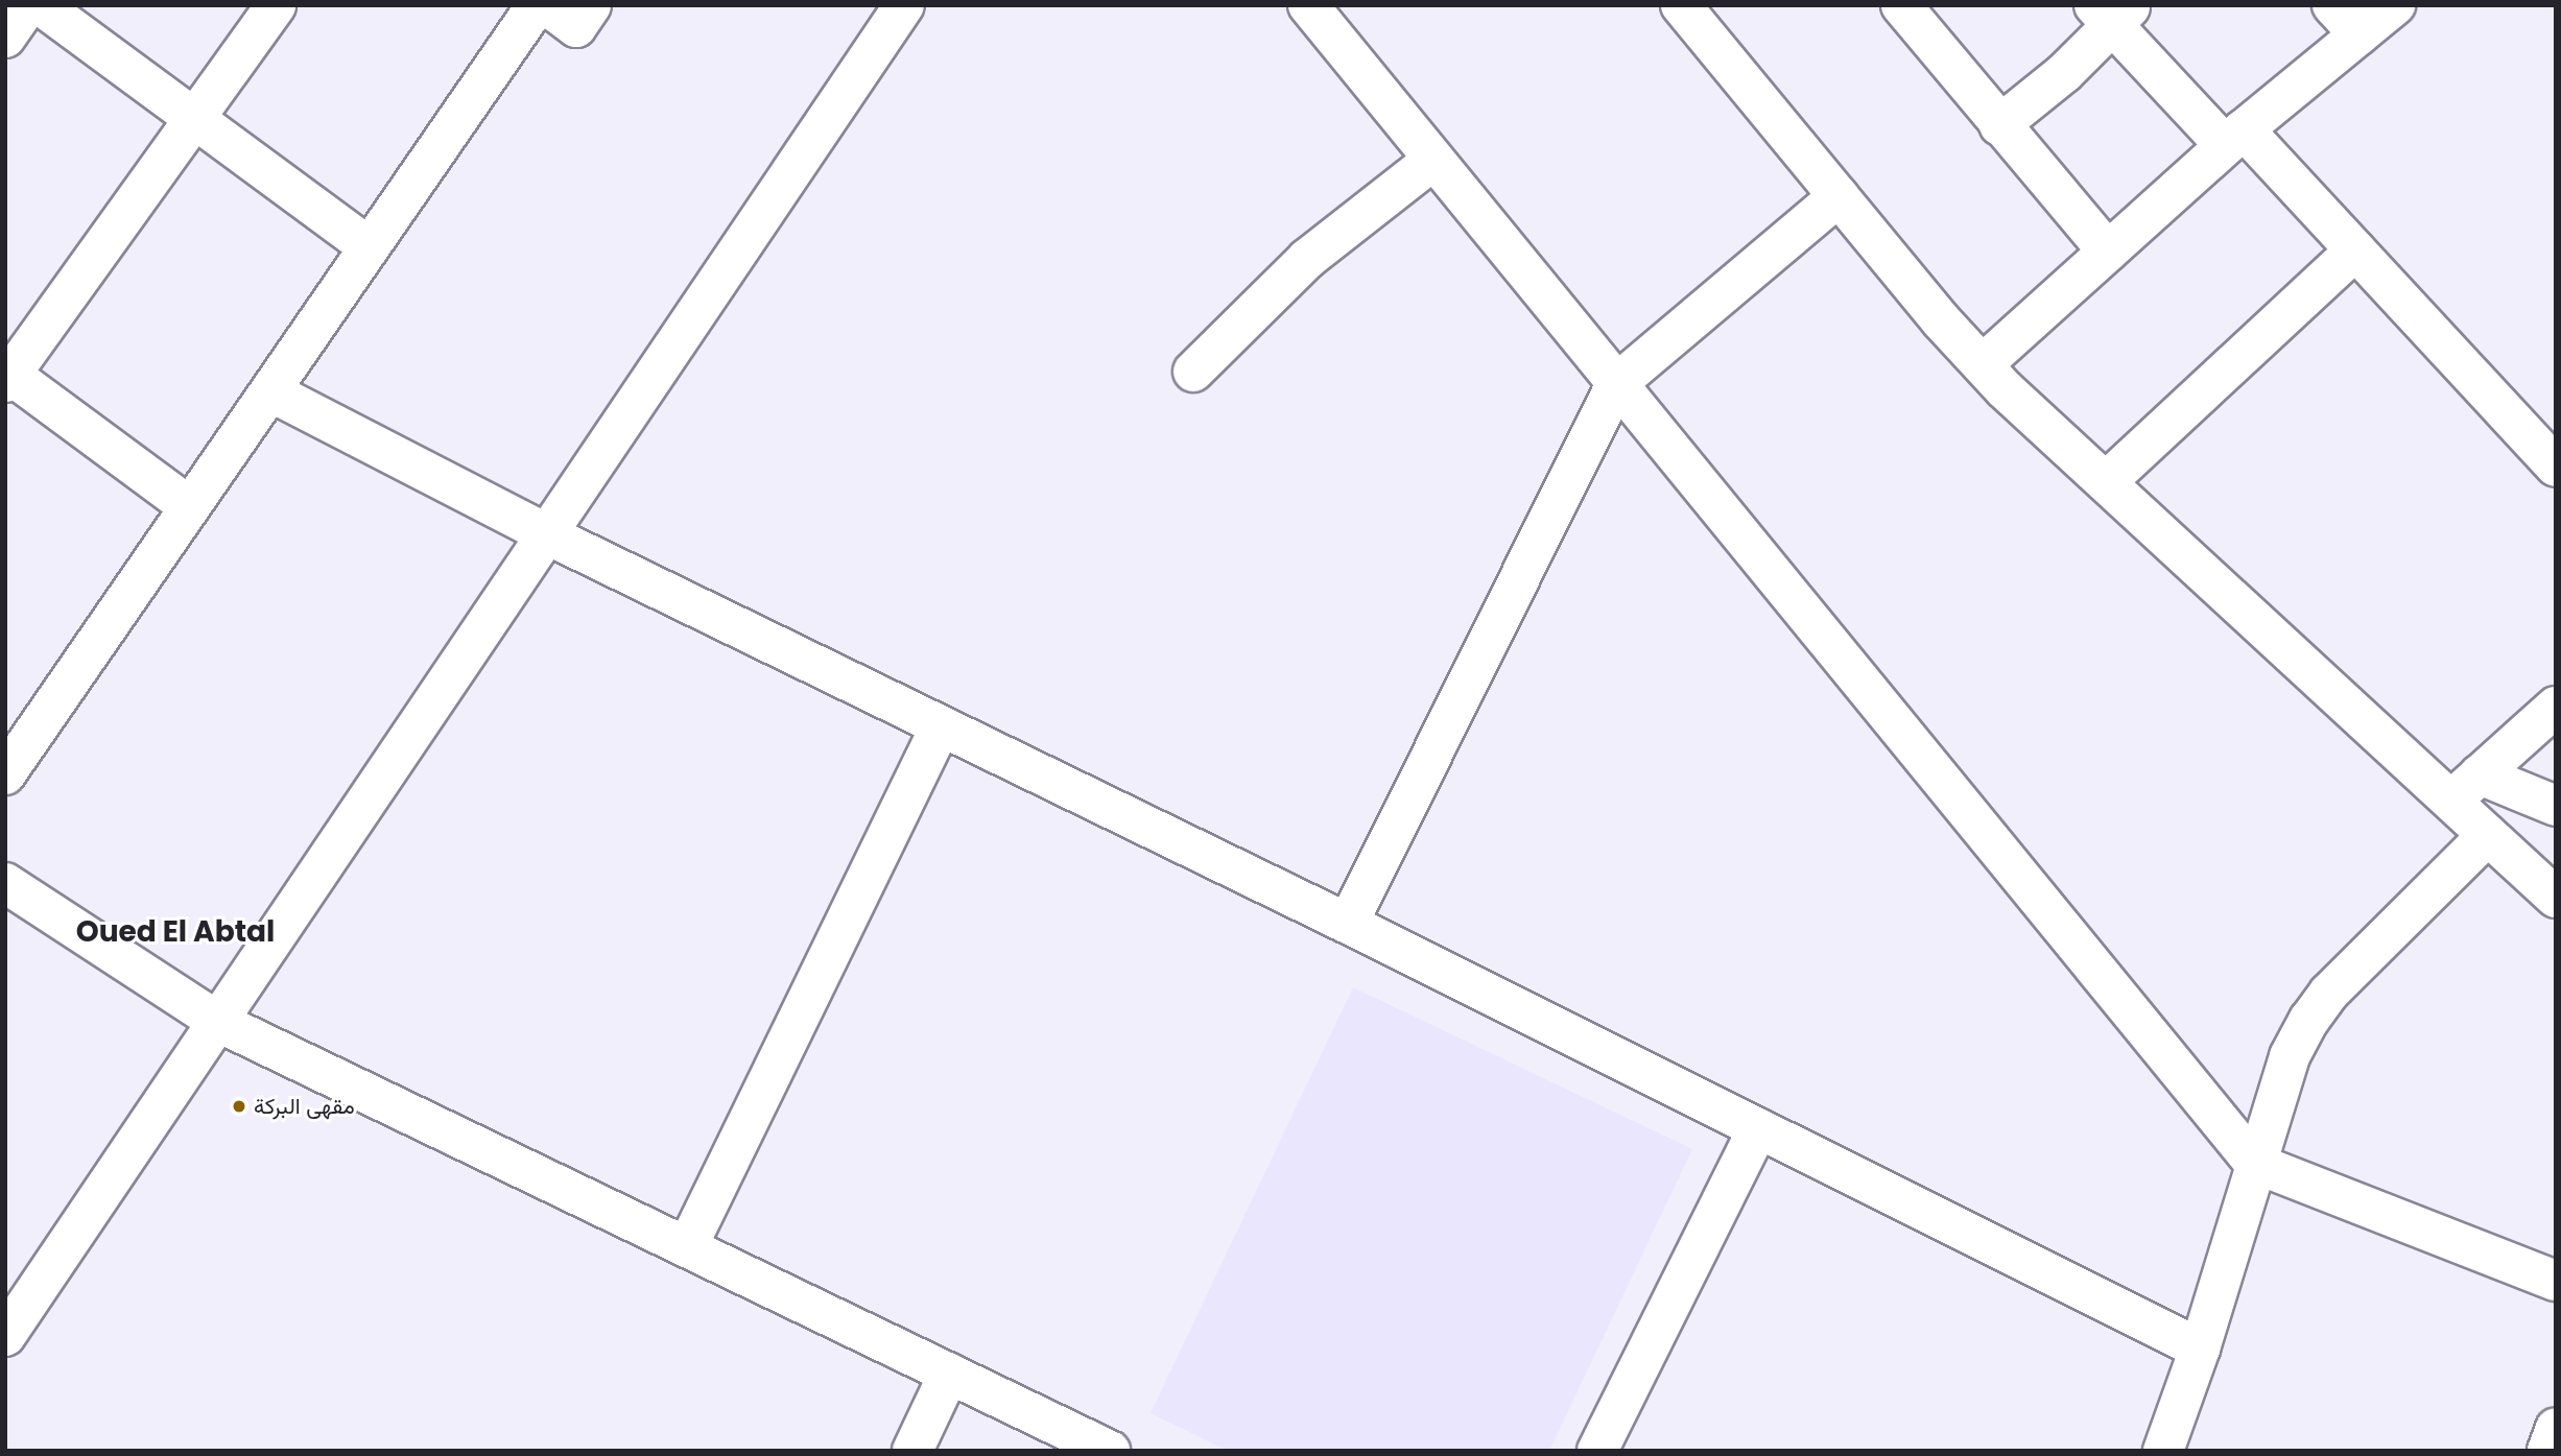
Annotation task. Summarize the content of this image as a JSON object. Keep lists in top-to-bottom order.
{
  "districts": ["Oued El Abtal"],
  "places": ["مقهى البركة"]
}
